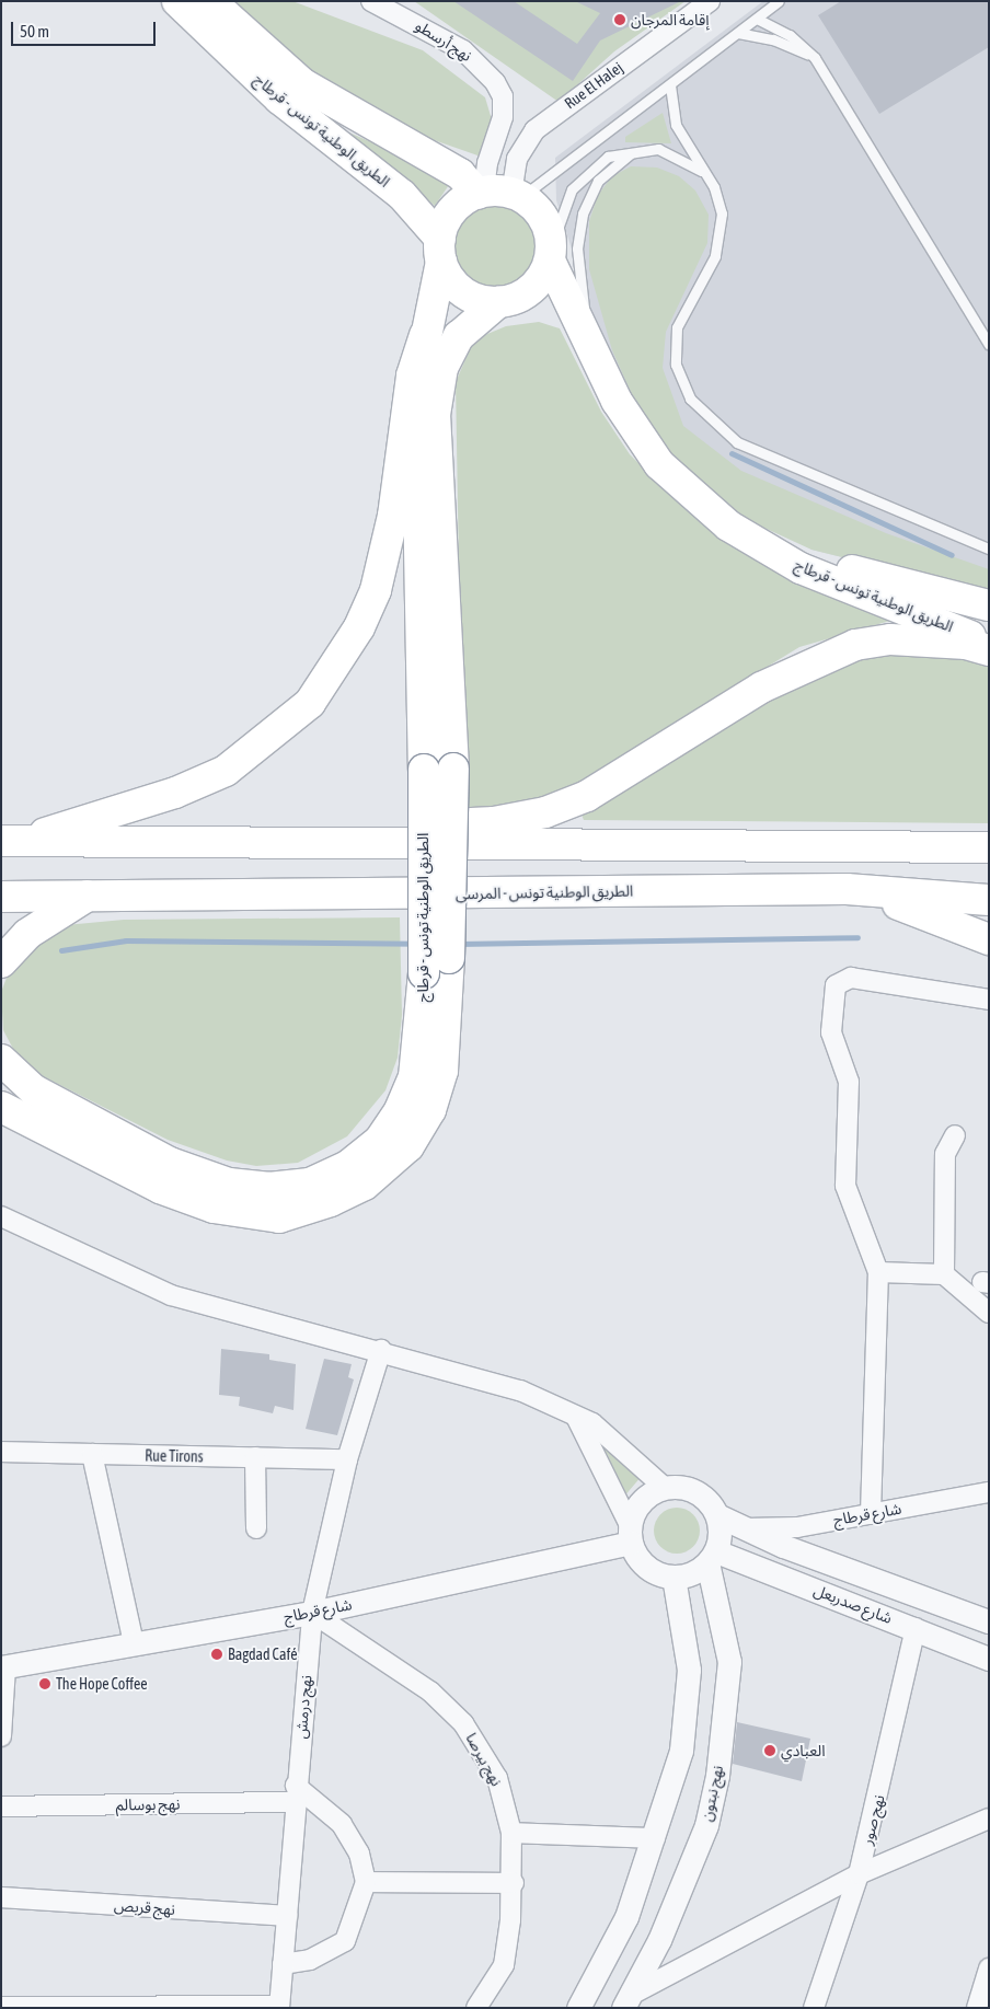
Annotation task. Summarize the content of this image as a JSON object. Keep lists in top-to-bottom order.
{
  "streets": {
    "highway": ["الطريق الوطنية تونس - قرطاج", "الطريق الوطنية تونس - المرسى"],
    "street": [
      "نهج أرسطو",
      "Rue El Halej",
      "Rue Tirons",
      "شارع قرطاج",
      "شارع صدربعل",
      "نهج درمش",
      "نهج بيرصا",
      "نهج نبتون",
      "نهج بوسالم",
      "نهج صور",
      "نهج قربص"
    ]
  },
  "crossings": [
    ["نهج أرسطو", "Rue El Halej"],
    ["نهج أرسطو", "الطريق الوطنية تونس - قرطاج"],
    ["Rue El Halej", "الطريق الوطنية تونس - قرطاج"],
    ["Rue Tirons", "نهج درمش"],
    ["شارع قرطاج", "شارع صدربعل"],
    ["شارع قرطاج", "نهج درمش"],
    ["شارع قرطاج", "نهج بيرصا"],
    ["شارع قرطاج", "نهج نبتون"],
    ["شارع صدربعل", "نهج نبتون"],
    ["شارع صدربعل", "نهج صور"],
    ["نهج درمش", "نهج بيرصا"],
    ["نهج درمش", "نهج بوسالم"],
    ["نهج درمش", "نهج قربص"]
  ],
  "places": [
    "إقامة المرجان",
    "Bagdad Café",
    "The Hope Coffee",
    "العبادي"
  ],
  "scale_bar": "50 m"
}
